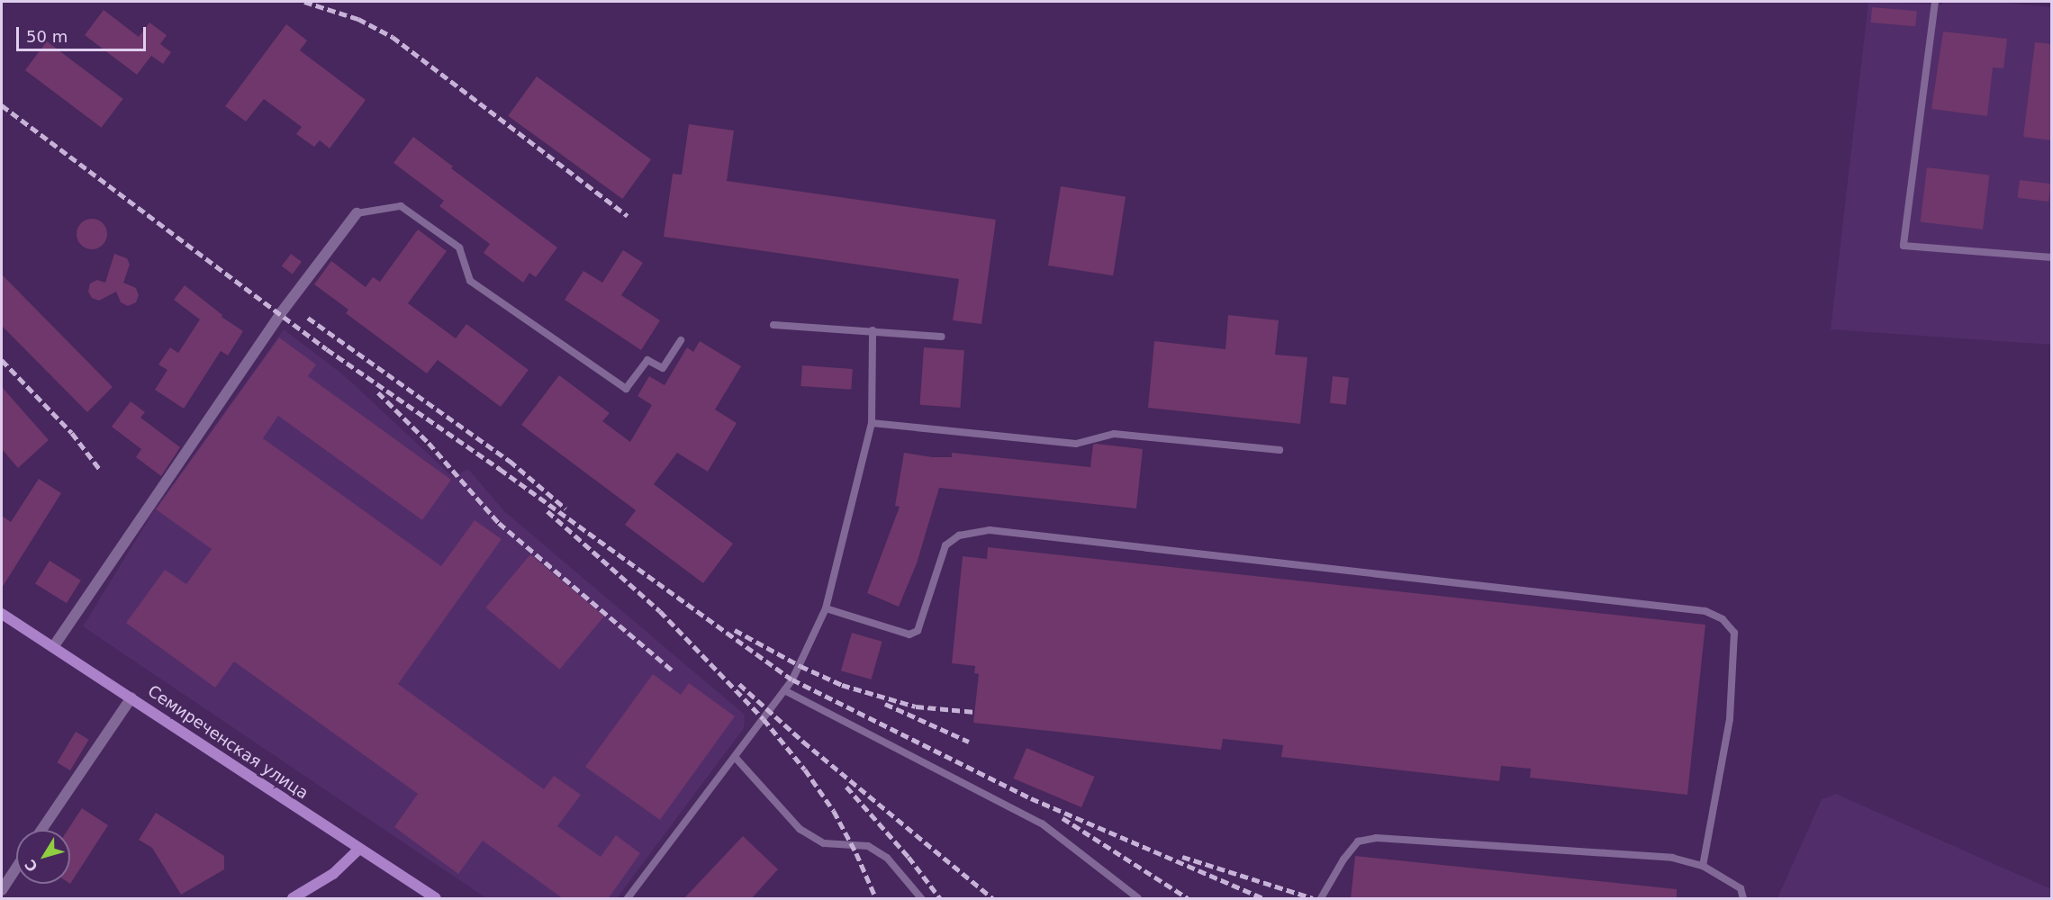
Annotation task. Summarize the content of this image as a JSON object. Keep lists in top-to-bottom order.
{
  "streets": {
    "main road": ["Семиреченская улица"]
  },
  "scale_bar": "50 m",
  "north": "bottom left"
}
